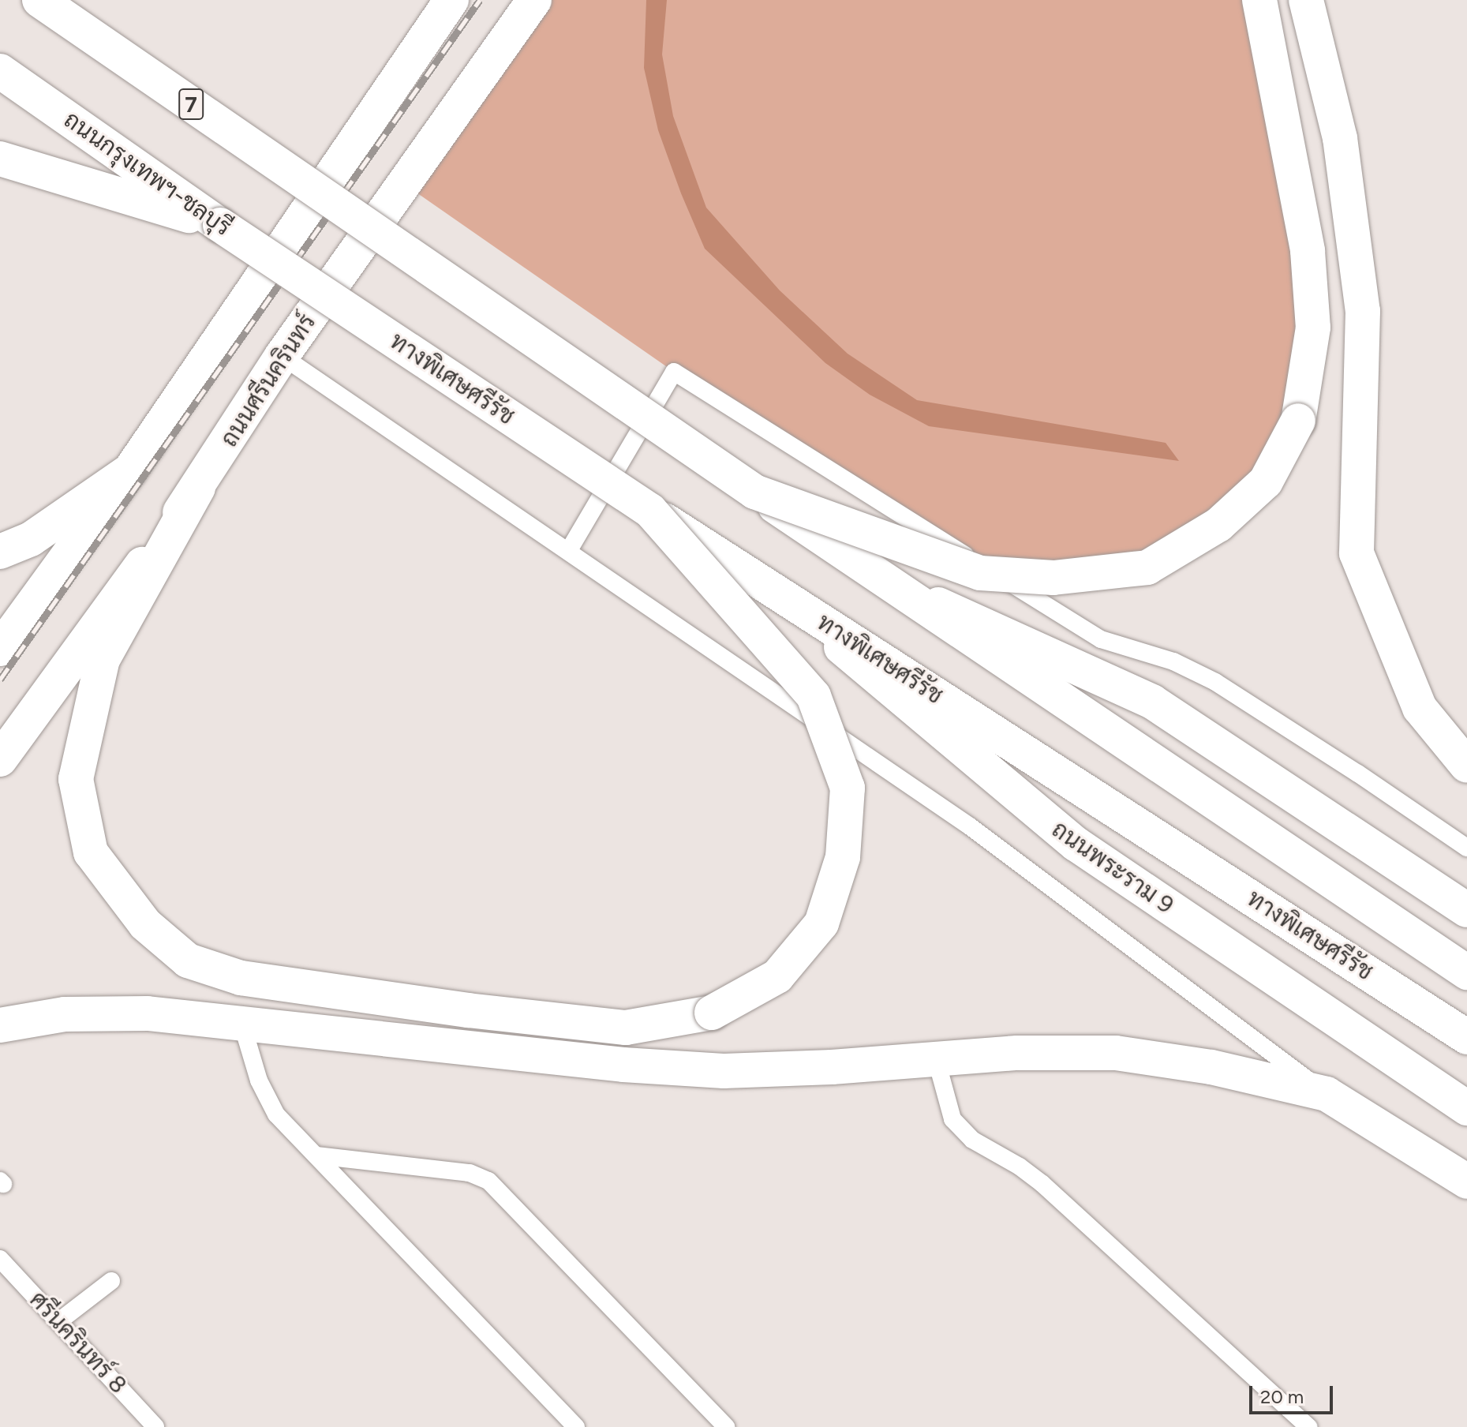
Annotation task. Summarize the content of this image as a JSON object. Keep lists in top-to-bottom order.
{
  "streets": {
    "main road": [
      "7",
      "ถนนกรุงเทพฯ-ชลบุรี",
      "ทางพิเศษศรีรัช",
      "ถนนศรีนครินทร์",
      "ถนนพระราม 9"
    ],
    "lane": ["ศรีนครินทร์ 8"]
  },
  "crossings": [
    ["ถนนกรุงเทพฯ-ชลบุรี", "ทางพิเศษศรีรัช"],
    ["ทางพิเศษศรีรัช", "ถนนพระราม 9"]
  ],
  "scale_bar": "20 m"
}
